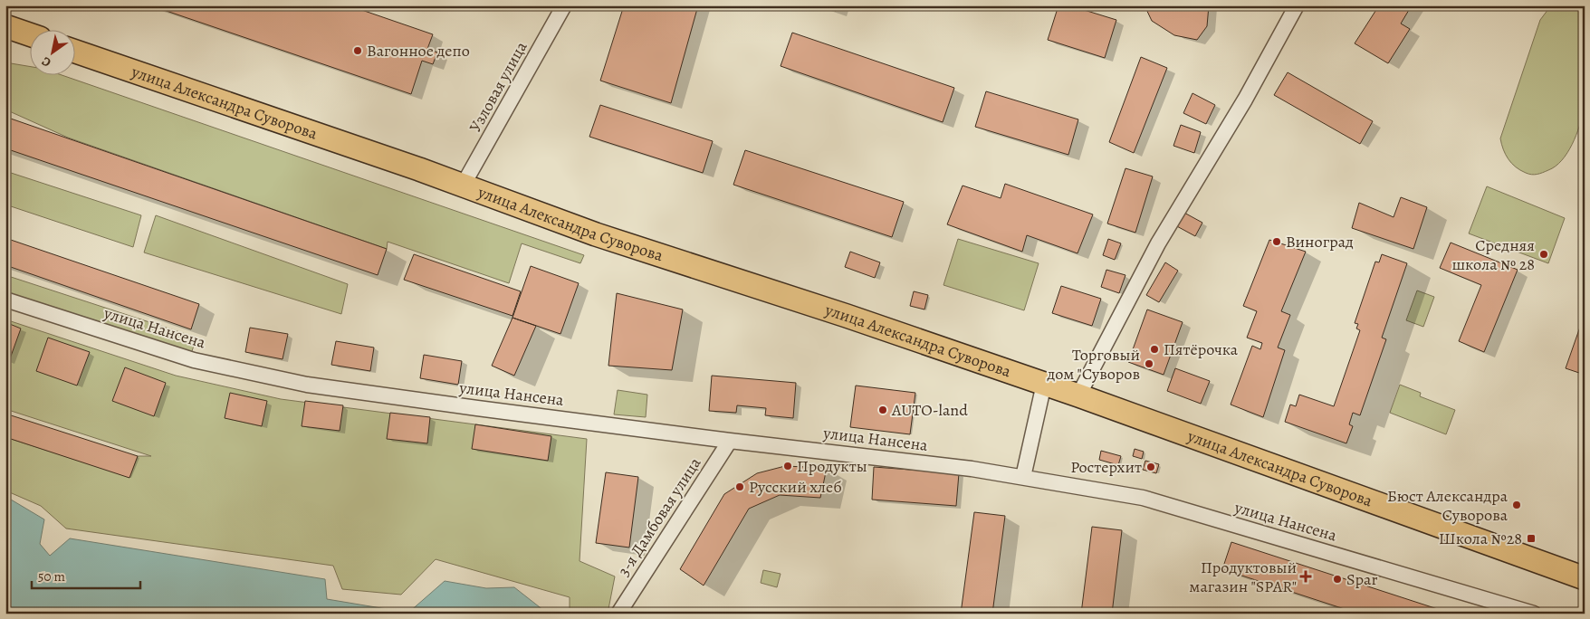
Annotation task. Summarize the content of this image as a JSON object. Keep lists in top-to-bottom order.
{
  "streets": {
    "main road": ["улица Александра Суворова"],
    "street": ["Узловая улица", "улица Нансена", "3-я Дамбовая улица"]
  },
  "crossings": [
    ["Узловая улица", "улица Александра Суворова"],
    ["улица Нансена", "3-я Дамбовая улица"]
  ],
  "places": {
    "other": [
      "Вагонное депо",
      "Виноград",
      "Средняя школа № 28",
      "Пятёрочка",
      "Торговый дом \"Суворов",
      "AUTO-land",
      "Продукты",
      "Ростерхит",
      "Русский хлеб",
      "Бюст Александра Суворова",
      "Spar"
    ],
    "transit": ["Школа №28"],
    "health": ["Продуктовый магазин \"SPAR\""]
  },
  "scale_bar": "50 m",
  "north": "bottom left"
}
